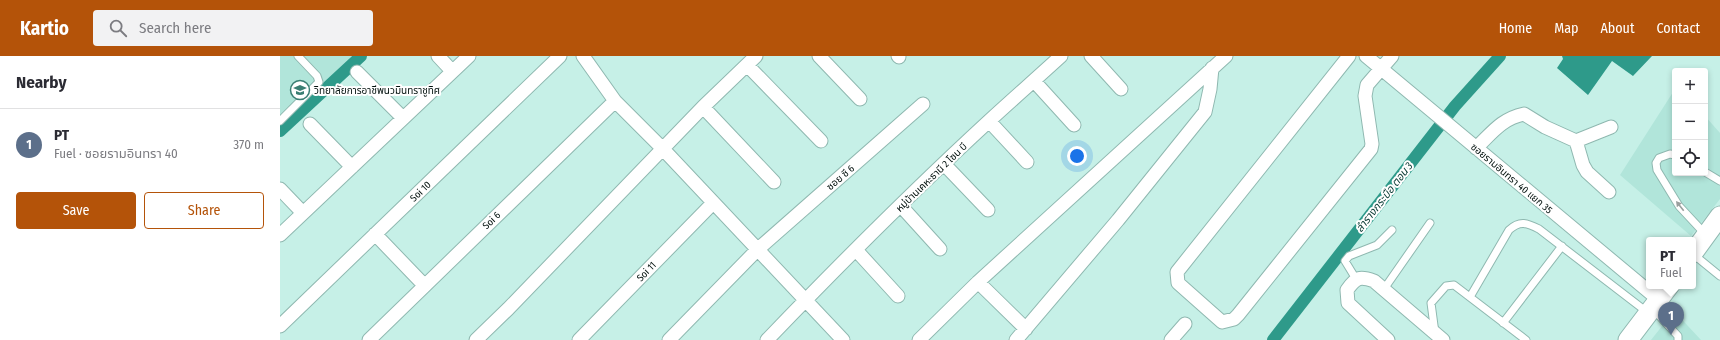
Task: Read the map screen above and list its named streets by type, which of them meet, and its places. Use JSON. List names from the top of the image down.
{
  "streets": {
    "street": [
      "ซอย ซี 6",
      "หมู่บ้านเคหะธานี 2 โซน บี",
      "ซอยรามอินทรา 40 แยก 35",
      "Soi 10",
      "Soi 6",
      "Soi 11"
    ]
  },
  "water": ["ลำรางกระบือ ตอน 3"],
  "places": {
    "school or university": ["วิทยาลัยการอาชีพนวมินทราชูทิศ"]
  },
  "page": {
    "header": "Kartio",
    "search": "Search here",
    "nav": [
      "Home",
      "Map",
      "About",
      "Contact"
    ],
    "heading": "Nearby",
    "map_buttons": ["+", "−"],
    "list": [
      {
        "mark": "1",
        "name": "PT",
        "note": "Fuel · ซอยรามอินทรา 40",
        "value": "370 m"
      }
    ],
    "buttons": ["Save", "Share"],
    "popup": ["PT", "Fuel"],
    "pins": "1"
  }
}
